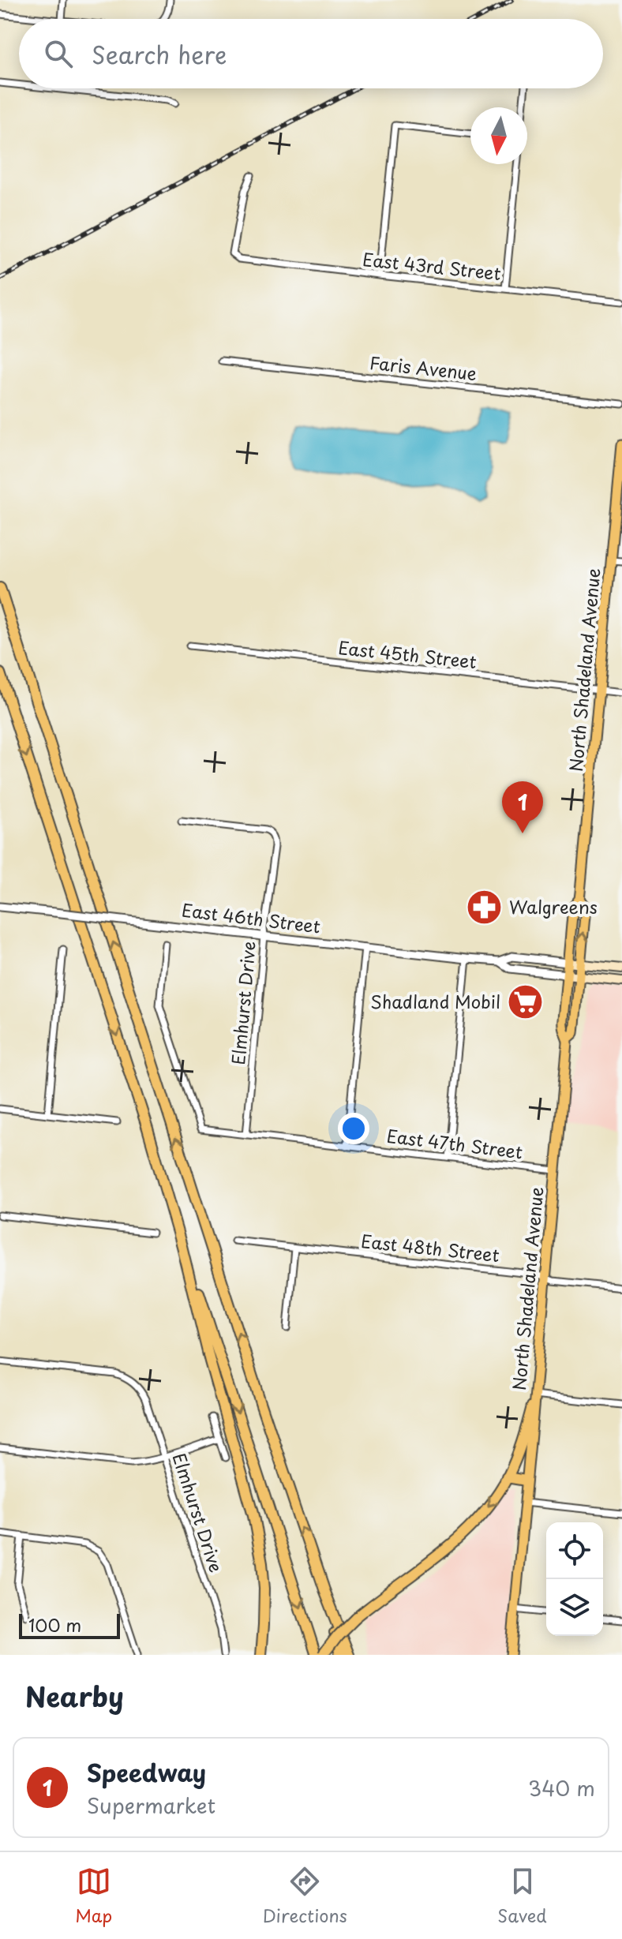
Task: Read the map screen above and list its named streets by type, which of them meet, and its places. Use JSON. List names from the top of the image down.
{
  "streets": {
    "main road": ["North Shadeland Avenue", "East 46th Street"],
    "street": [
      "East 43rd Street",
      "Faris Avenue",
      "East 45th Street",
      "Elmhurst Drive",
      "East 47th Street",
      "East 48th Street"
    ]
  },
  "crossings": [
    ["East 45th Street", "North Shadeland Avenue"],
    ["North Shadeland Avenue", "East 46th Street"],
    ["North Shadeland Avenue", "East 47th Street"],
    ["North Shadeland Avenue", "East 48th Street"],
    ["East 46th Street", "Elmhurst Drive"],
    ["Elmhurst Drive", "East 47th Street"]
  ],
  "places": {
    "pharmacy": ["Walgreens"],
    "supermarket": ["Shadland Mobil"]
  },
  "scale_bar": "100 m",
  "north": "bottom",
  "page": {
    "search": "Search here",
    "pins": "1",
    "scale": "100 m",
    "heading": "Nearby",
    "list": [
      {
        "mark": "1",
        "name": "Speedway",
        "note": "Supermarket",
        "value": "340 m"
      }
    ],
    "nav": ["Map", "Directions", "Saved"]
  }
}
